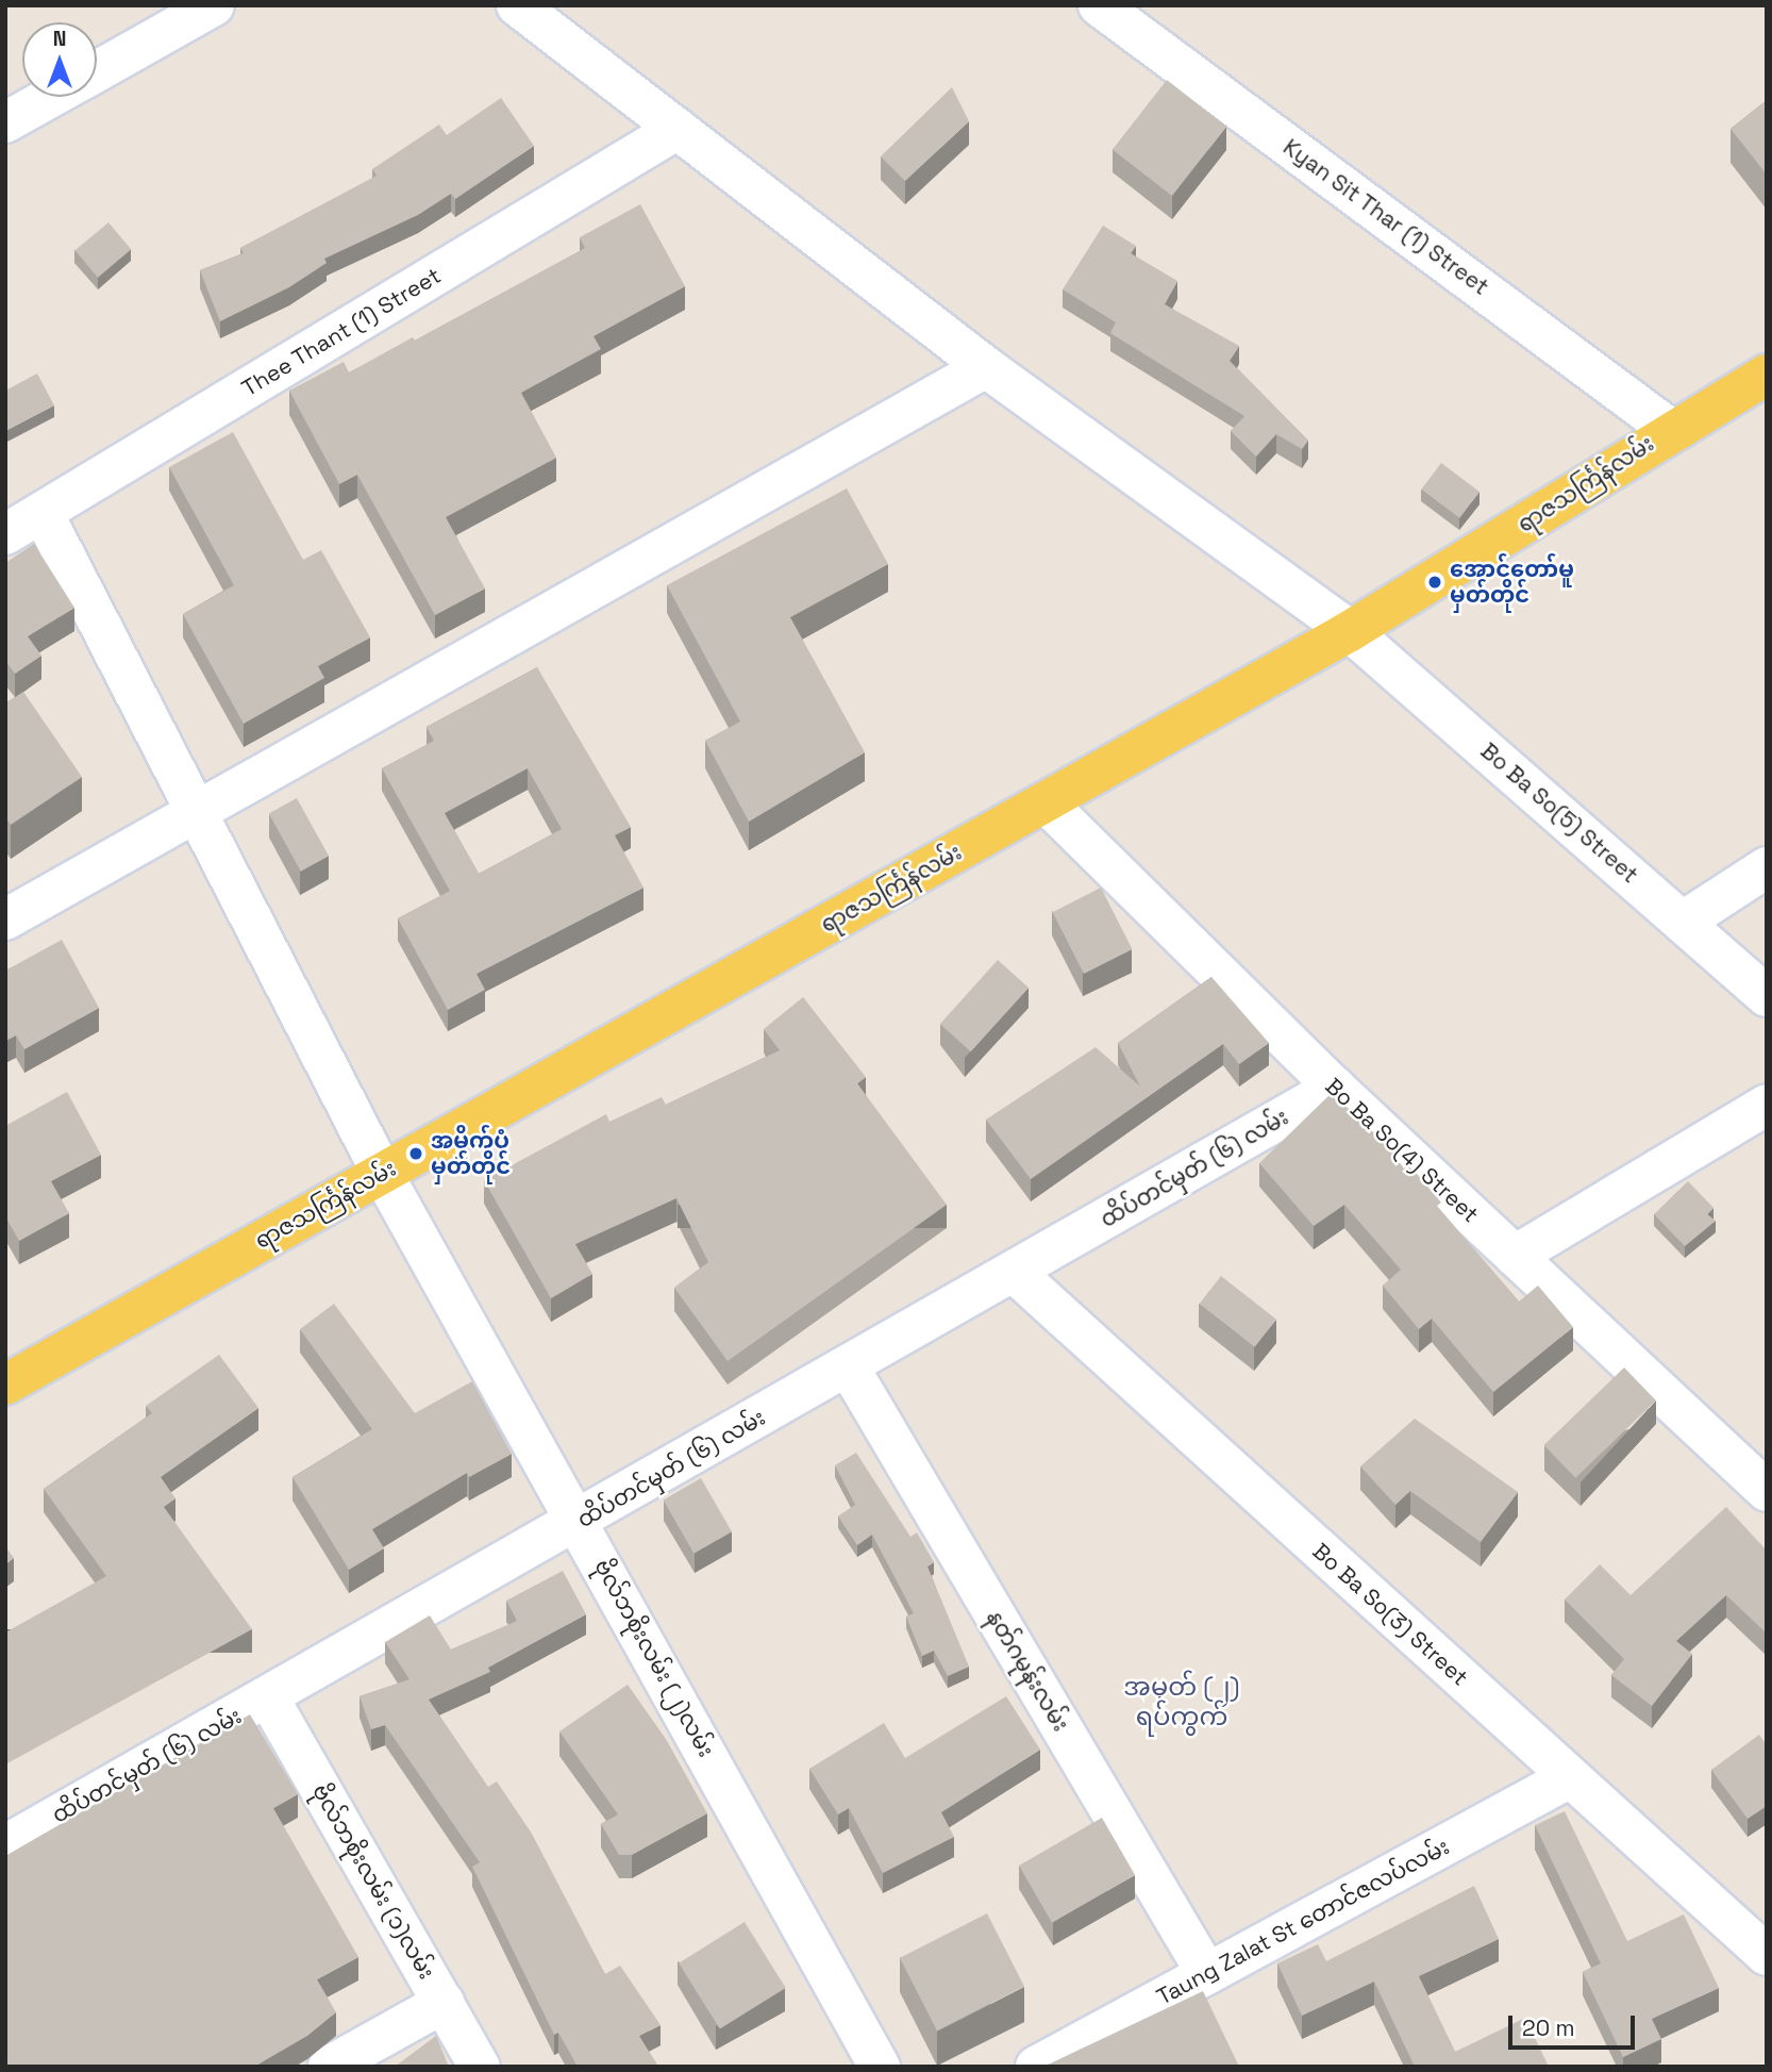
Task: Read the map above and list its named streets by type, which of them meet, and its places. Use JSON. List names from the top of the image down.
{
  "streets": {
    "main road": ["ရာဇသင်္ကြန်လမ်း"],
    "street": [
      "Kyan Sit Thar (1) Street",
      "Thee Thant (1) Street",
      "Bo Ba So(5) Street",
      "Bo Ba So(4) Street",
      "ထိပ်တင်မှတ် (၆) လမ်း",
      "Bo Ba So(3) Street",
      "ဗိုလ်ဘစိုးလမ်း (၂)လမ်း",
      "နတ်ဂမုန်းလမ်း",
      "ဗိုလ်ဘစိုးလမ်း (၁)လမ်း",
      "Taung Zalat St တောင်ဇလပ်လမ်း"
    ]
  },
  "crossings": [
    ["Kyan Sit Thar (1) Street", "ရာဇသင်္ကြန်လမ်း"],
    ["Thee Thant (1) Street", "Bo Ba So(5) Street"],
    ["Thee Thant (1) Street", "ဗိုလ်ဘစိုးလမ်း (၂)လမ်း"],
    ["ရာဇသင်္ကြန်လမ်း", "Bo Ba So(5) Street"],
    ["ရာဇသင်္ကြန်လမ်း", "Bo Ba So(4) Street"],
    ["ရာဇသင်္ကြန်လမ်း", "ဗိုလ်ဘစိုးလမ်း (၂)လမ်း"],
    ["Bo Ba So(4) Street", "ထိပ်တင်မှတ် (၆) လမ်း"],
    ["ထိပ်တင်မှတ် (၆) လမ်း", "Bo Ba So(3) Street"],
    ["ထိပ်တင်မှတ် (၆) လမ်း", "ဗိုလ်ဘစိုးလမ်း (၂)လမ်း"],
    ["ထိပ်တင်မှတ် (၆) လမ်း", "နတ်ဂမုန်းလမ်း"],
    ["ထိပ်တင်မှတ် (၆) လမ်း", "ဗိုလ်ဘစိုးလမ်း (၁)လမ်း"],
    ["Bo Ba So(3) Street", "Taung Zalat St တောင်ဇလပ်လမ်း"],
    ["နတ်ဂမုန်းလမ်း", "Taung Zalat St တောင်ဇလပ်လမ်း"]
  ],
  "districts": ["အမှတ် (၂) ရပ်ကွက်"],
  "places": ["အောင်တော်မူ မှတ်တိုင်", "အမှိုက်ပုံ မှတ်တိုင်"],
  "scale_bar": "20 m",
  "north": "top"
}
